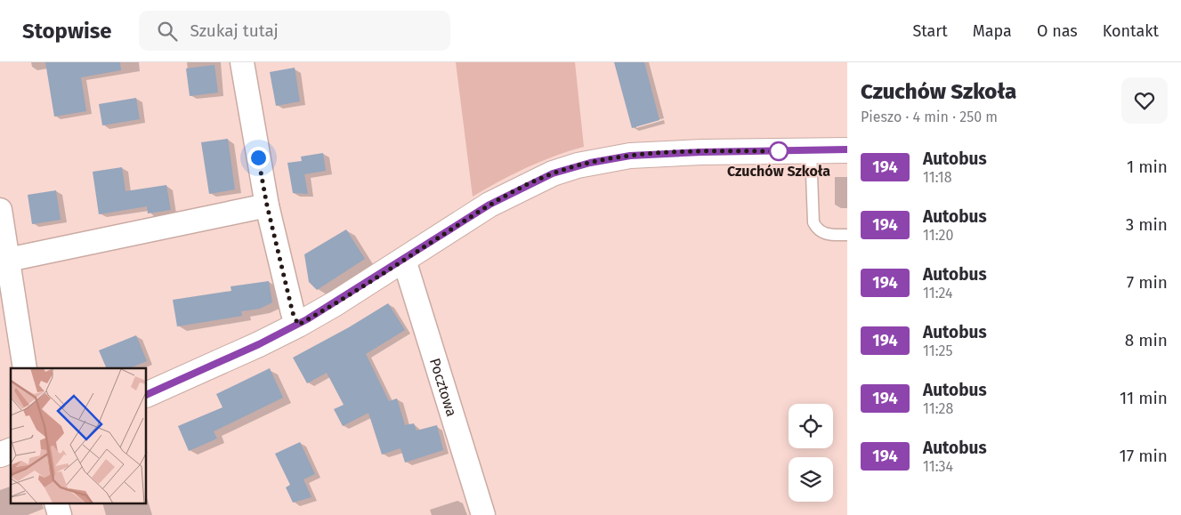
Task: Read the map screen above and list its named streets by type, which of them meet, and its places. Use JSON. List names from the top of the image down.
{
  "streets": {
    "street": ["Pocztowa"]
  },
  "places": ["Czuchów Szkoła"],
  "lines": ["bus line 194"],
  "page": {
    "header": "Stopwise",
    "search": "Szukaj tutaj",
    "nav": [
      "Start",
      "Mapa",
      "O nas",
      "Kontakt"
    ],
    "heading": ["Czuchów Szkoła", "Pieszo · 4 min · 250 m"],
    "list": [
      {
        "mark": "194",
        "name": "Autobus",
        "note": "11:18",
        "value": "1 min"
      },
      {
        "mark": "194",
        "name": "Autobus",
        "note": "11:20",
        "value": "3 min"
      },
      {
        "mark": "194",
        "name": "Autobus",
        "note": "11:24",
        "value": "7 min"
      },
      {
        "mark": "194",
        "name": "Autobus",
        "note": "11:25",
        "value": "8 min"
      },
      {
        "mark": "194",
        "name": "Autobus",
        "note": "11:28",
        "value": "11 min"
      },
      {
        "mark": "194",
        "name": "Autobus",
        "note": "11:34",
        "value": "17 min"
      }
    ]
  }
}
